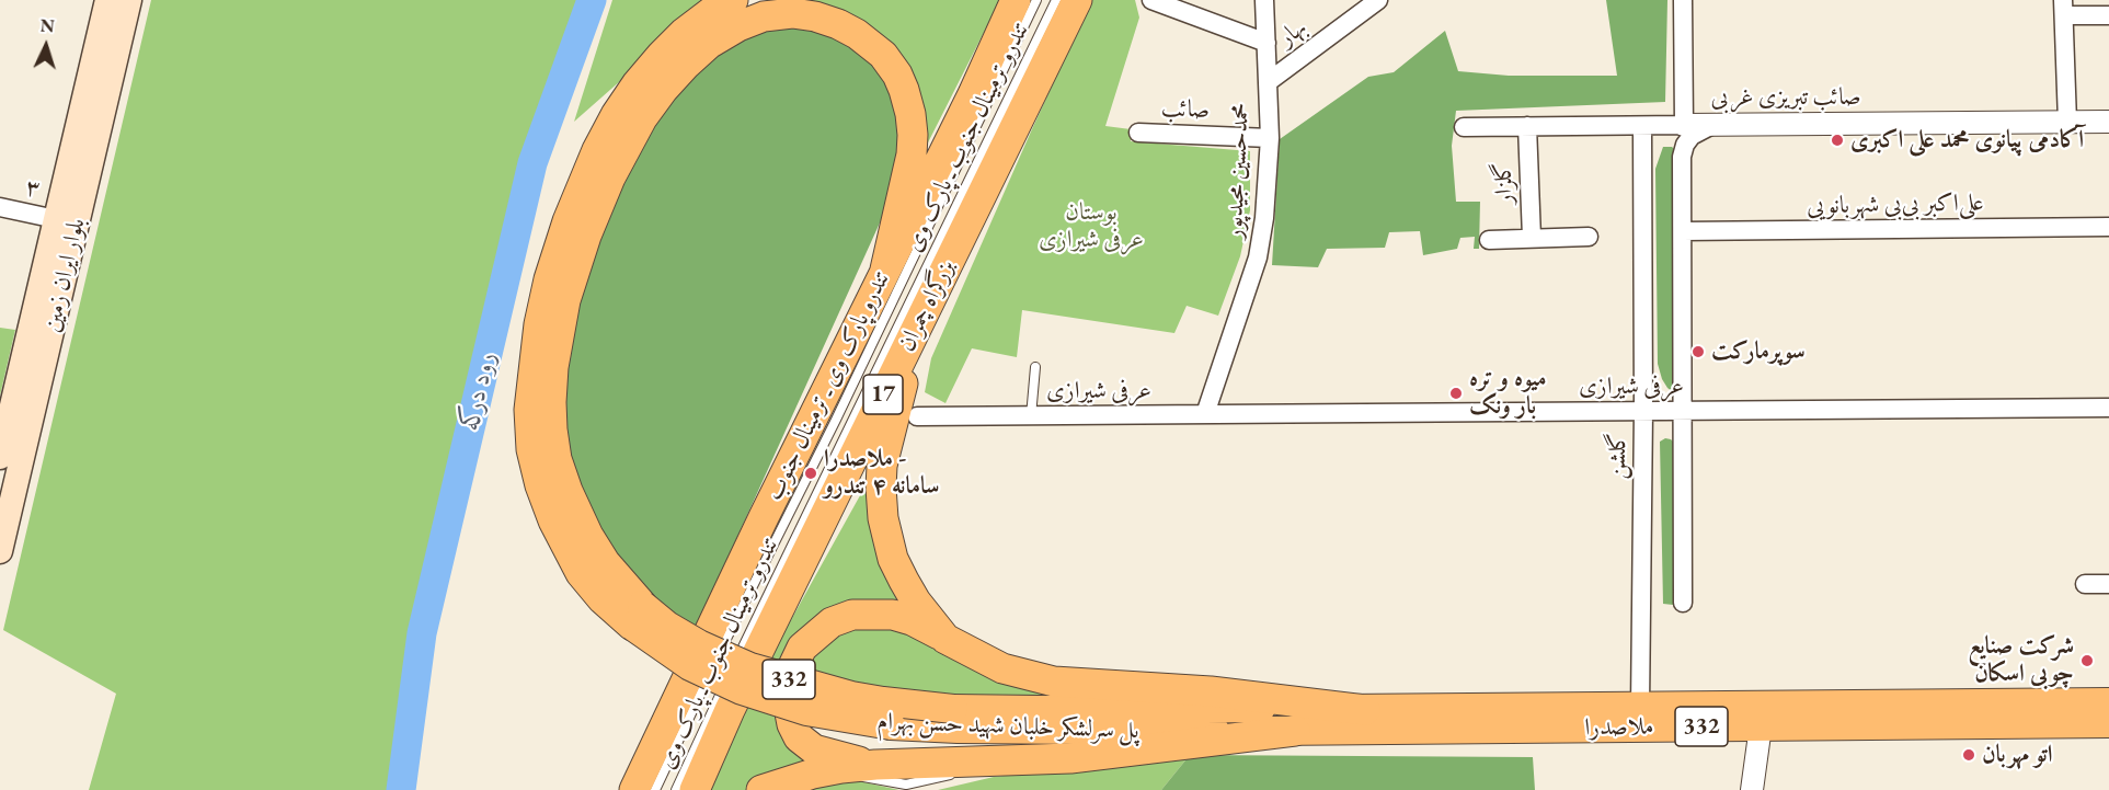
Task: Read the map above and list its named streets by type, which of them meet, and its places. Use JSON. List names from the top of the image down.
{
  "streets": {
    "highway": ["بزرگراه چمران", "17"],
    "main road": [
      "بلوار ایران زمین",
      "332",
      "پل سرلشکر خلبان شهید حسن بهرام",
      "ملاصدرا"
    ],
    "street": [
      "بهار",
      "صائب تبریزی غربی",
      "صائب",
      "محمدحسین مجیدپور",
      "گلزار",
      "۳",
      "علی‌اکبر بی‌بی شهربانویی",
      "عرفی شیرازی",
      "گلشن"
    ],
    "lane": ["تندرو ترمینال جنوب ـ پارک وی", "تندرو پارک وی ـ ترمینال جنوب"]
  },
  "crossings": [
    ["بهار", "محمدحسین مجیدپور"],
    ["صائب تبریزی غربی", "گلزار"],
    ["صائب تبریزی غربی", "گلشن"],
    ["صائب", "محمدحسین مجیدپور"],
    ["محمدحسین مجیدپور", "عرفی شیرازی"],
    ["۳", "بلوار ایران زمین"],
    ["عرفی شیرازی", "گلشن"],
    ["گلشن", "ملاصدرا"],
    ["پل سرلشکر خلبان شهید حسن بهرام", "ملاصدرا"]
  ],
  "water": ["رود درکه"],
  "parks": ["بوستان عرفی شیرازی"],
  "places": [
    "آکادمی پیانوی محمد علی‌ اکبری",
    "سوپرمارکت",
    "میوه و تره بار ونک",
    "ملاصدرا - سامانه ۴ تندرو",
    "شرکت صنایع چوبی اسکان",
    "اتو مهربان"
  ],
  "north": "top"
}
